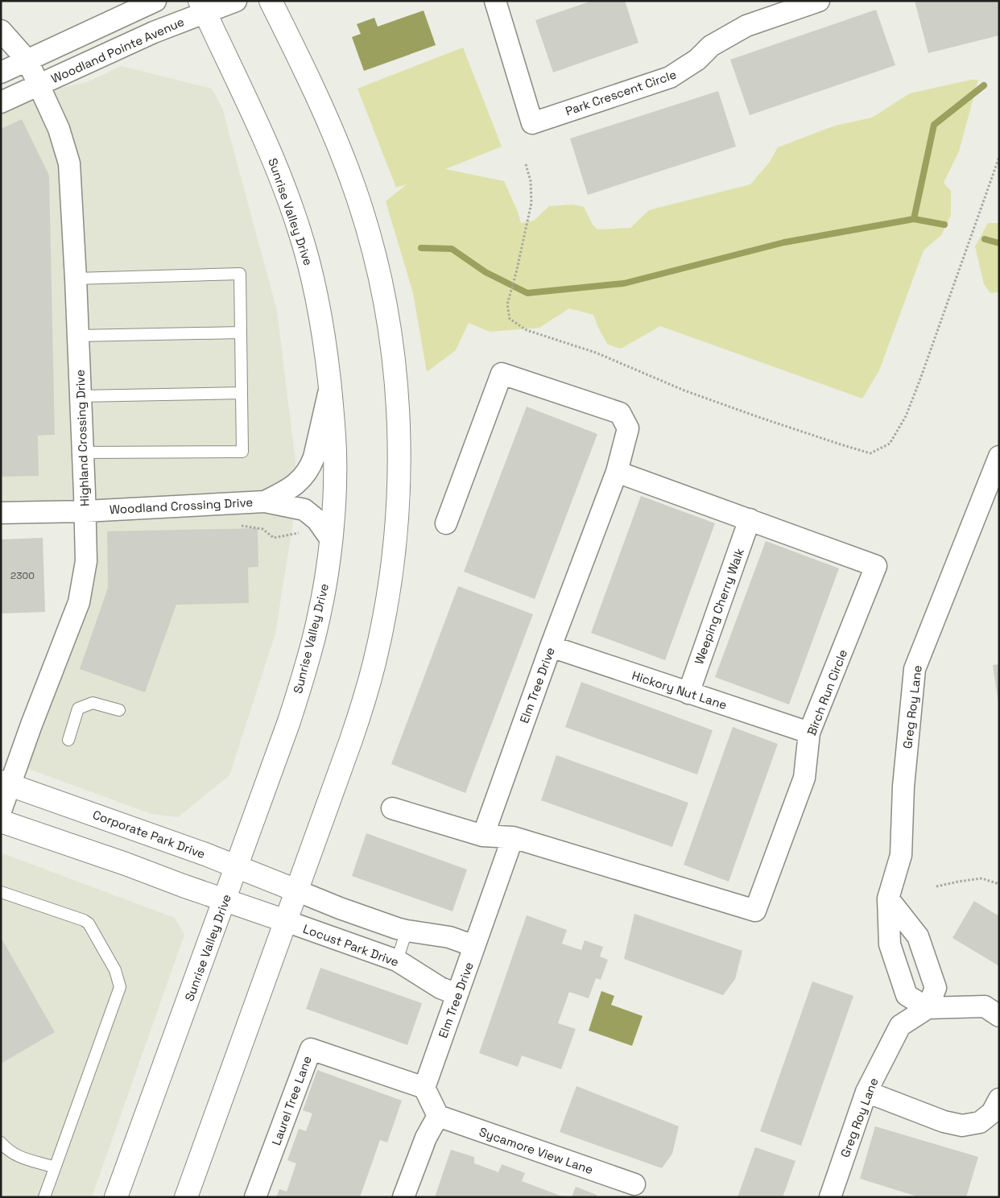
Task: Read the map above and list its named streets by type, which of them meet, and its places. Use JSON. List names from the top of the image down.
{
  "streets": {
    "main road": ["Sunrise Valley Drive", "Corporate Park Drive"],
    "street": [
      "Woodland Pointe Avenue",
      "Park Crescent Circle",
      "Highland Crossing Drive",
      "Woodland Crossing Drive",
      "Weeping Cherry Walk",
      "Elm Tree Drive",
      "Hickory Nut Lane",
      "Birch Run Circle",
      "Greg Roy Lane",
      "Locust Park Drive",
      "Laurel Tree Lane",
      "Sycamore View Lane"
    ]
  },
  "crossings": [
    ["Woodland Pointe Avenue", "Sunrise Valley Drive"],
    ["Woodland Pointe Avenue", "Highland Crossing Drive"],
    ["Sunrise Valley Drive", "Woodland Crossing Drive"],
    ["Sunrise Valley Drive", "Corporate Park Drive"],
    ["Highland Crossing Drive", "Woodland Crossing Drive"],
    ["Highland Crossing Drive", "Corporate Park Drive"],
    ["Weeping Cherry Walk", "Hickory Nut Lane"],
    ["Weeping Cherry Walk", "Birch Run Circle"],
    ["Elm Tree Drive", "Hickory Nut Lane"],
    ["Elm Tree Drive", "Birch Run Circle"],
    ["Elm Tree Drive", "Locust Park Drive"],
    ["Elm Tree Drive", "Laurel Tree Lane"],
    ["Hickory Nut Lane", "Birch Run Circle"]
  ],
  "house_numbers": ["2300"]
}
